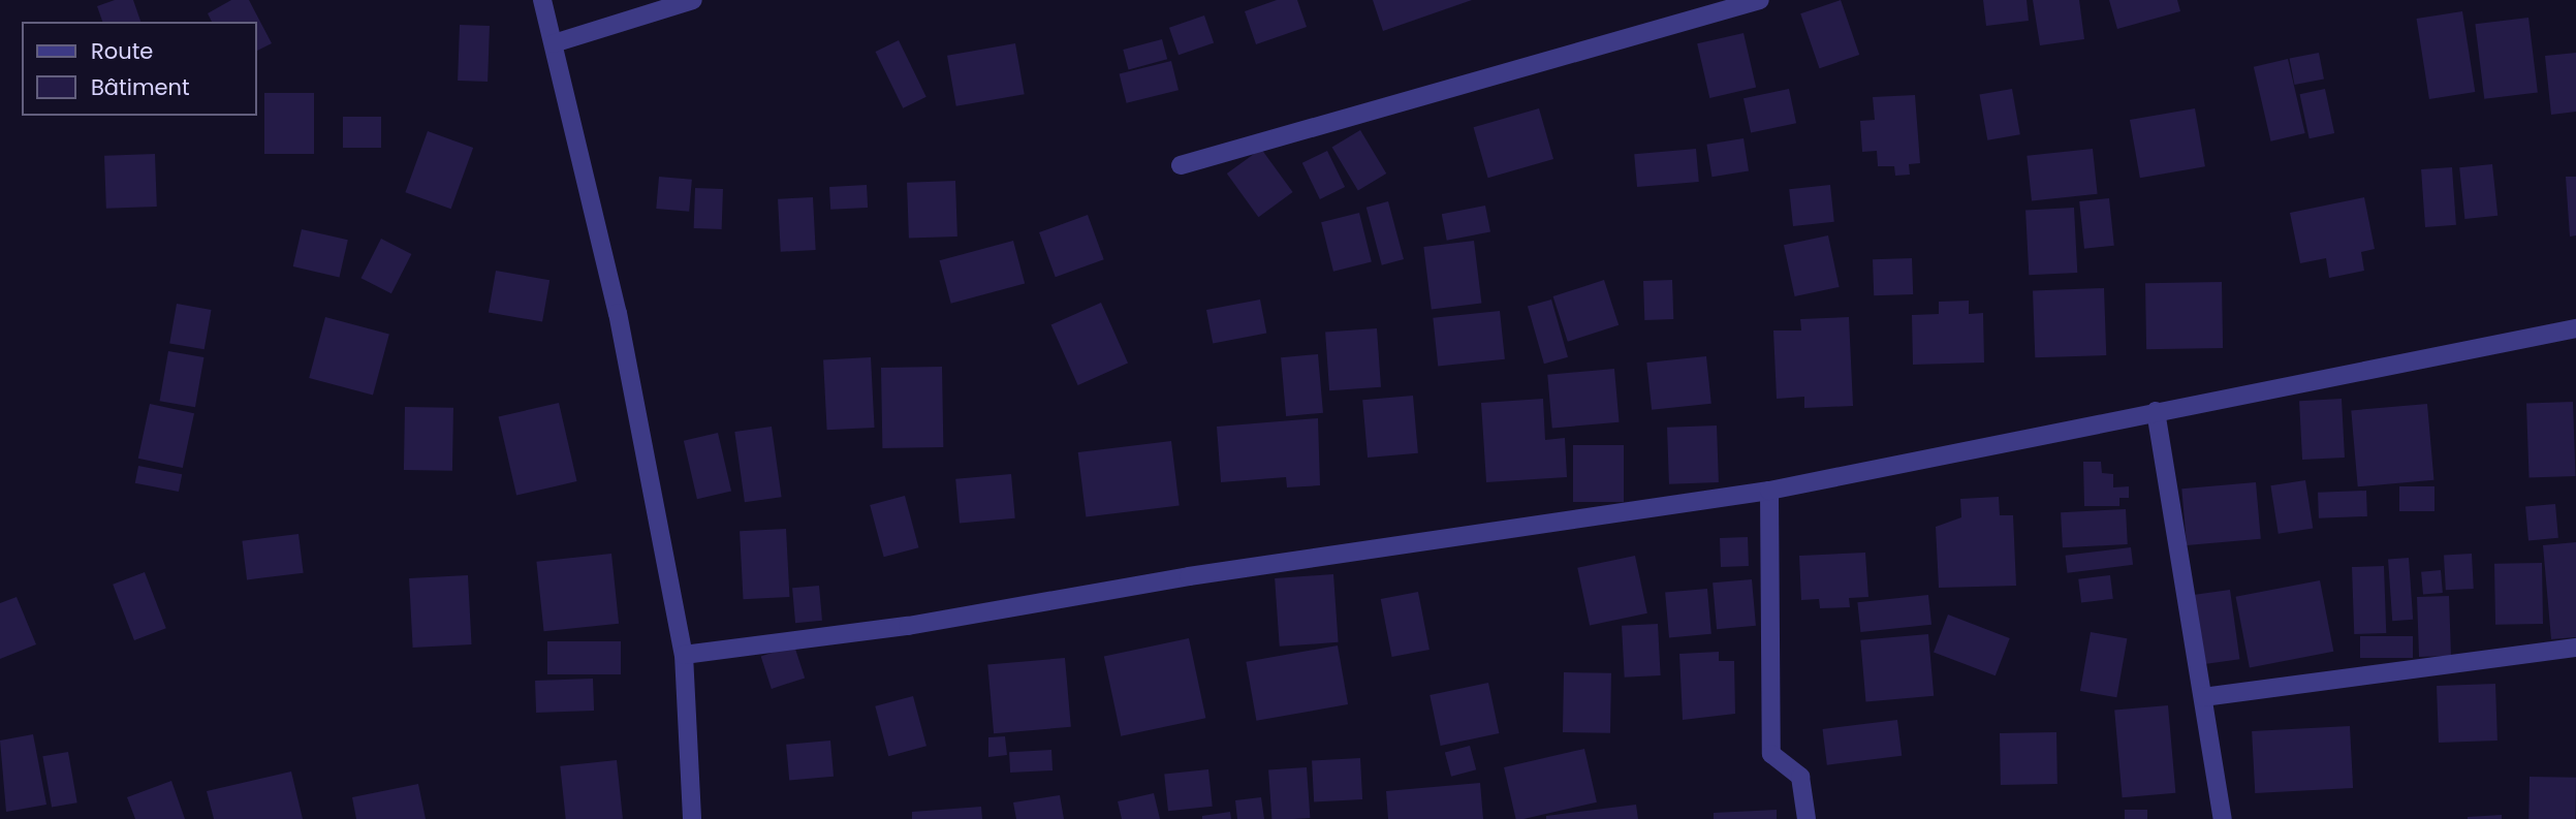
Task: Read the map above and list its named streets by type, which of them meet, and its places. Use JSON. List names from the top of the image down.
{
  "legend": ["Route", "Bâtiment"]
}
